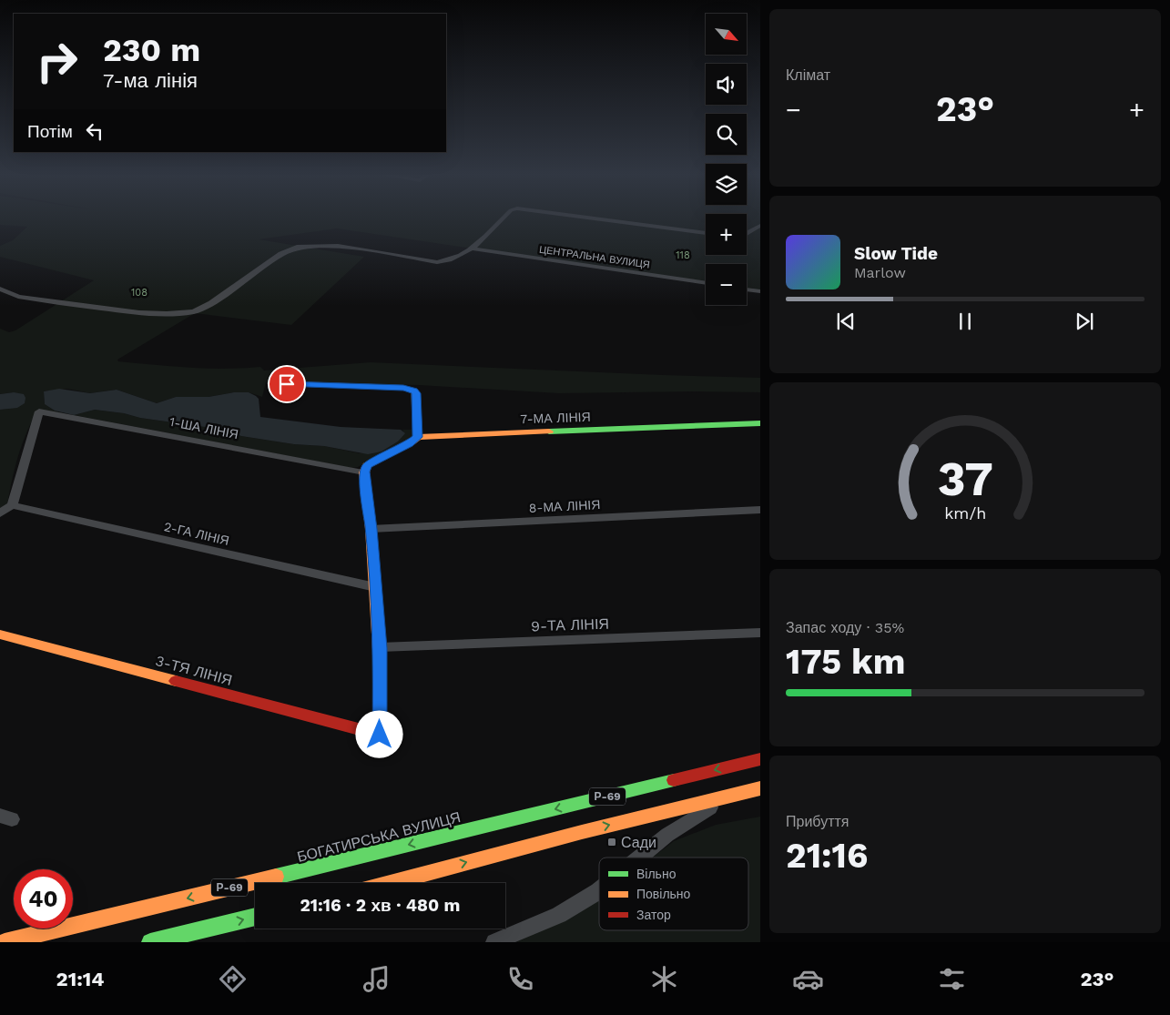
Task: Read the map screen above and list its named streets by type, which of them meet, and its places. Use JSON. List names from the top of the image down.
{
  "streets": {
    "street": [
      "ЦЕНТРАЛЬНА ВУЛИЦЯ",
      "7-МА ЛІНІЯ",
      "1-ША ЛІНІЯ",
      "8-МА ЛІНІЯ",
      "2-ГА ЛІНІЯ",
      "9-ТА ЛІНІЯ",
      "3-ТЯ ЛІНІЯ",
      "Р-69",
      "БОГАТИРСЬКА ВУЛИЦЯ"
    ]
  },
  "crossings": [
    ["7-МА ЛІНІЯ", "1-ША ЛІНІЯ"],
    ["1-ША ЛІНІЯ", "2-ГА ЛІНІЯ"],
    ["9-ТА ЛІНІЯ", "3-ТЯ ЛІНІЯ"]
  ],
  "parks": ["118", "108"],
  "places": {
    "transit": ["Сади"]
  },
  "legend": ["Вільно", "Повільно", "Затор"],
  "north": "bottom right",
  "page": {
    "tile": [
      "Клімат",
      ["Запас ходу · 35%", "175 km"],
      ["Прибуття", "21:16"]
    ],
    "map_buttons": ["+", "−"],
    "turn": ["230 m", "7-ма лінія"],
    "heat": ["−", "23°", "+"],
    "then": "Потім",
    "song": ["Slow Tide", "Marlow"],
    "limit": "40",
    "trip": "21:16 · 2 хв · 480 m",
    "tabs": ["21:14", "23°"],
    "gauge": ["37", "km/h"]
  }
}
